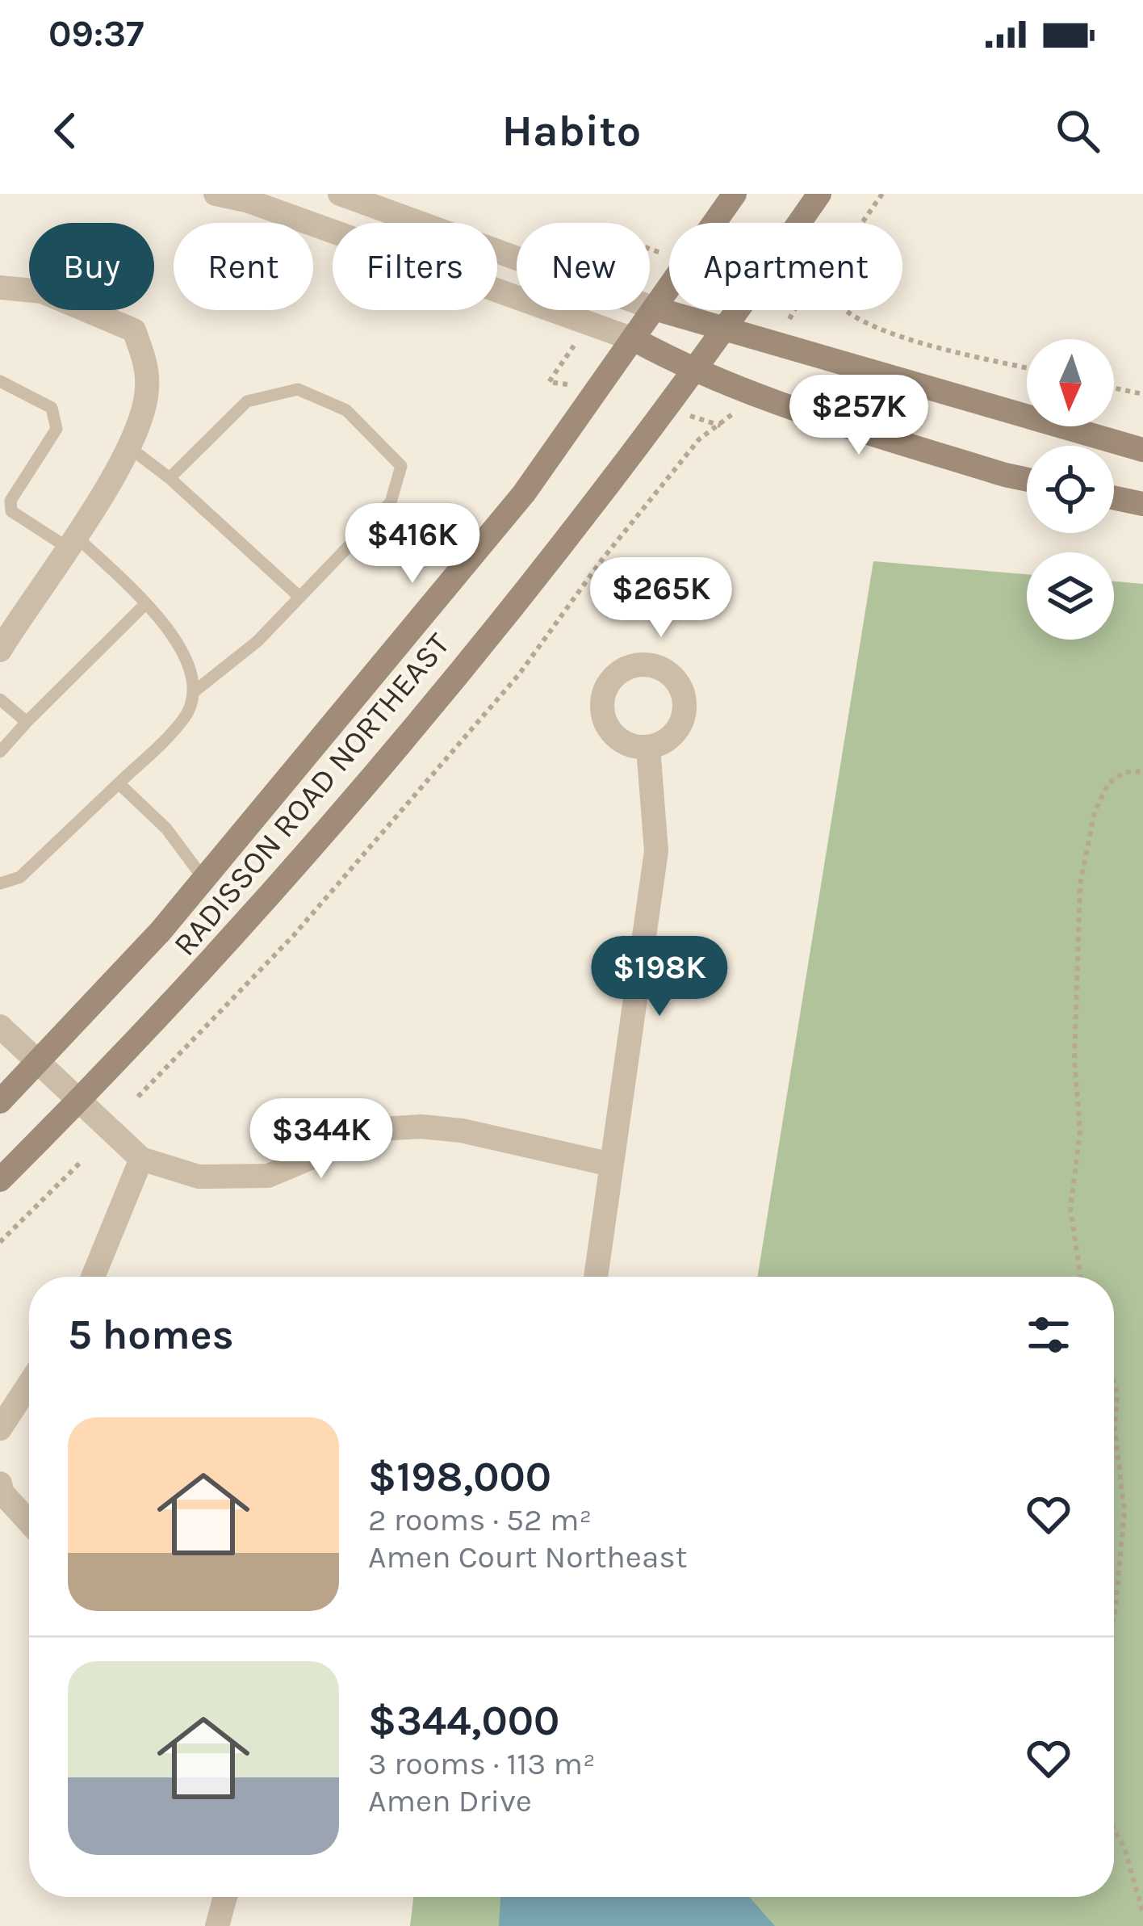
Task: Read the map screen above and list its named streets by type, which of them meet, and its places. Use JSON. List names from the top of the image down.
{
  "streets": {
    "main road": ["RADISSON ROAD NORTHEAST"]
  },
  "north": "bottom",
  "page": {
    "status": "09:37",
    "header": "Habito",
    "chip": [
      "Buy",
      "Rent",
      "Filters",
      "New",
      "Apartment"
    ],
    "price": [
      "$257K",
      "$416K",
      "$265K",
      "$198K",
      "$344K"
    ],
    "heading": "5 homes",
    "list": [
      {
        "name": "$198,000",
        "note": "2 rooms · 52 m² · Amen Court Northeast"
      },
      {
        "name": "$344,000",
        "note": "3 rooms · 113 m² · Amen Drive"
      }
    ]
  }
}
